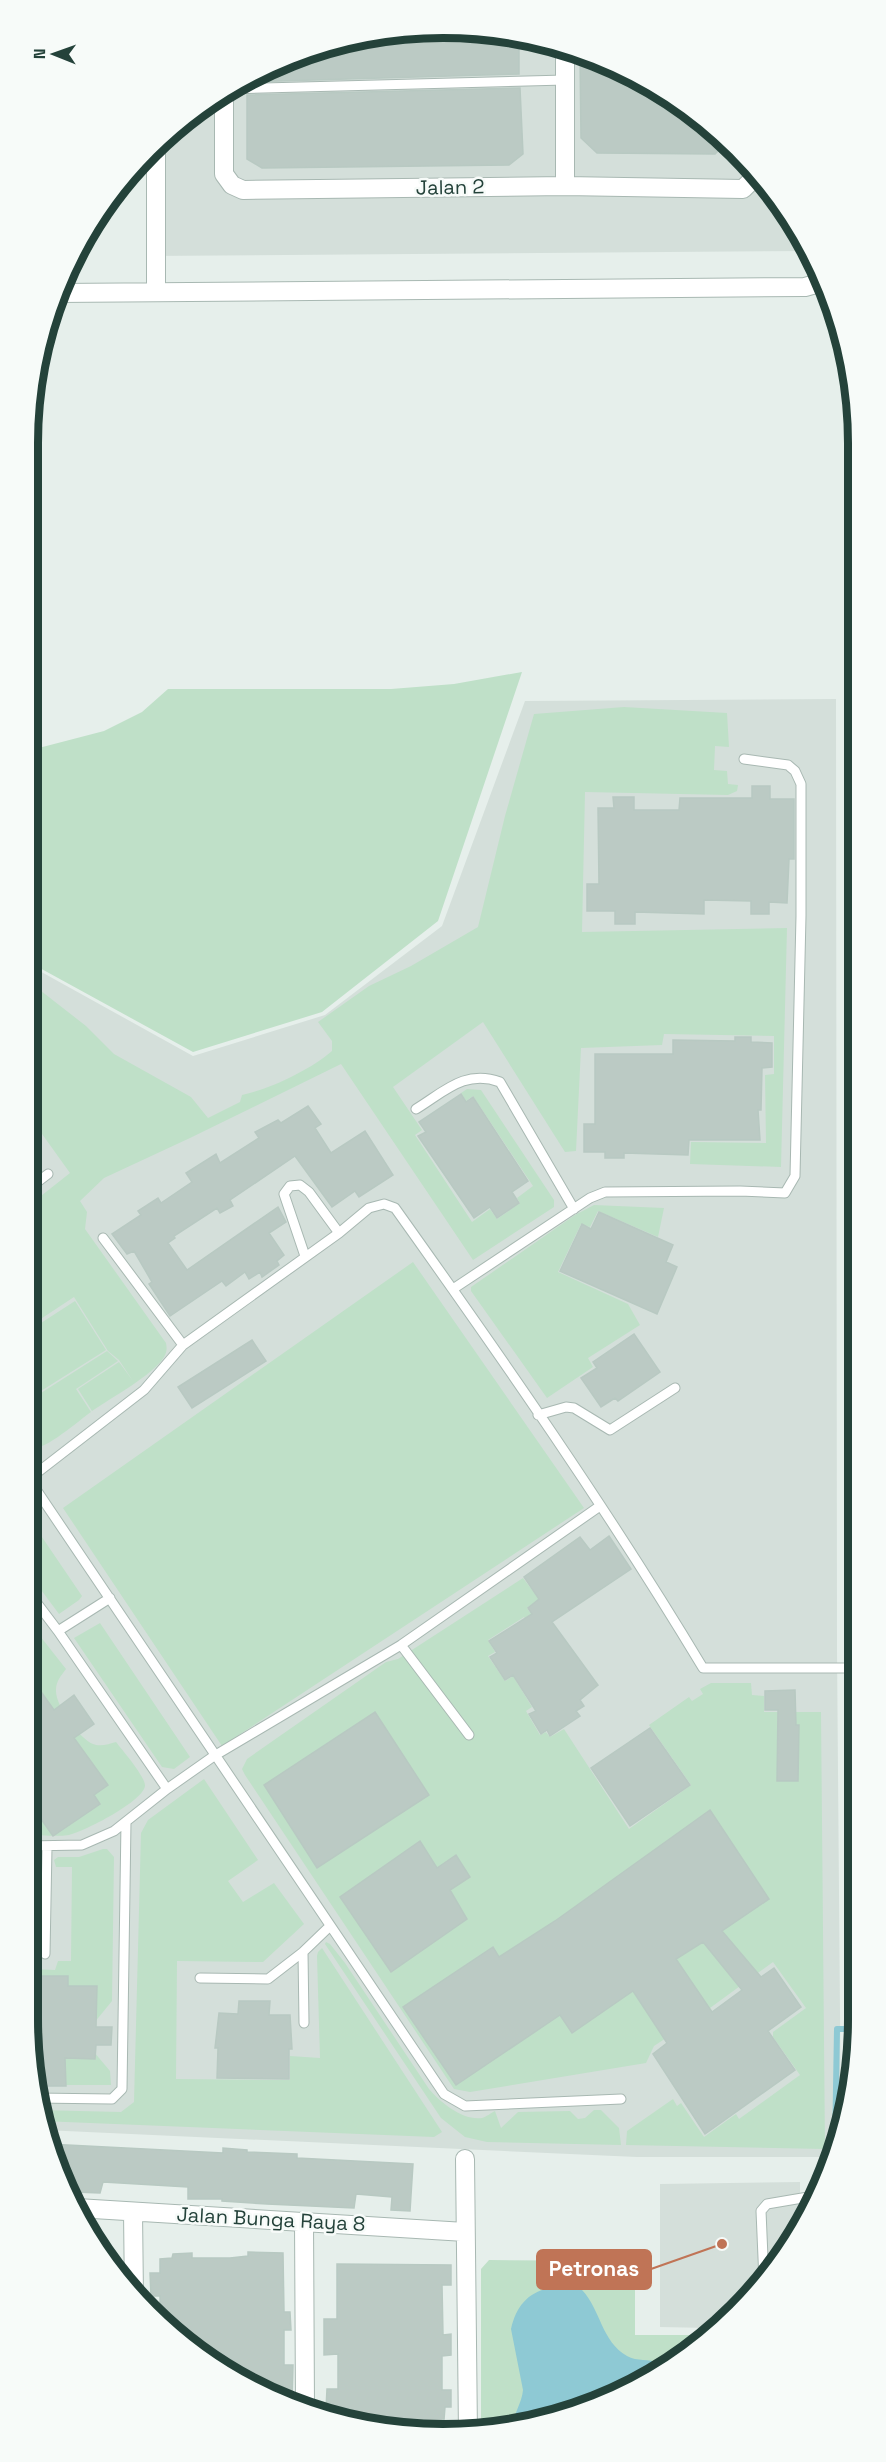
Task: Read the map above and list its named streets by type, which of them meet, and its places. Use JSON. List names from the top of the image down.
{
  "streets": {
    "street": ["Jalan 2", "Jalan Bunga Raya 8"]
  },
  "places": ["Petronas"],
  "north": "left"
}
